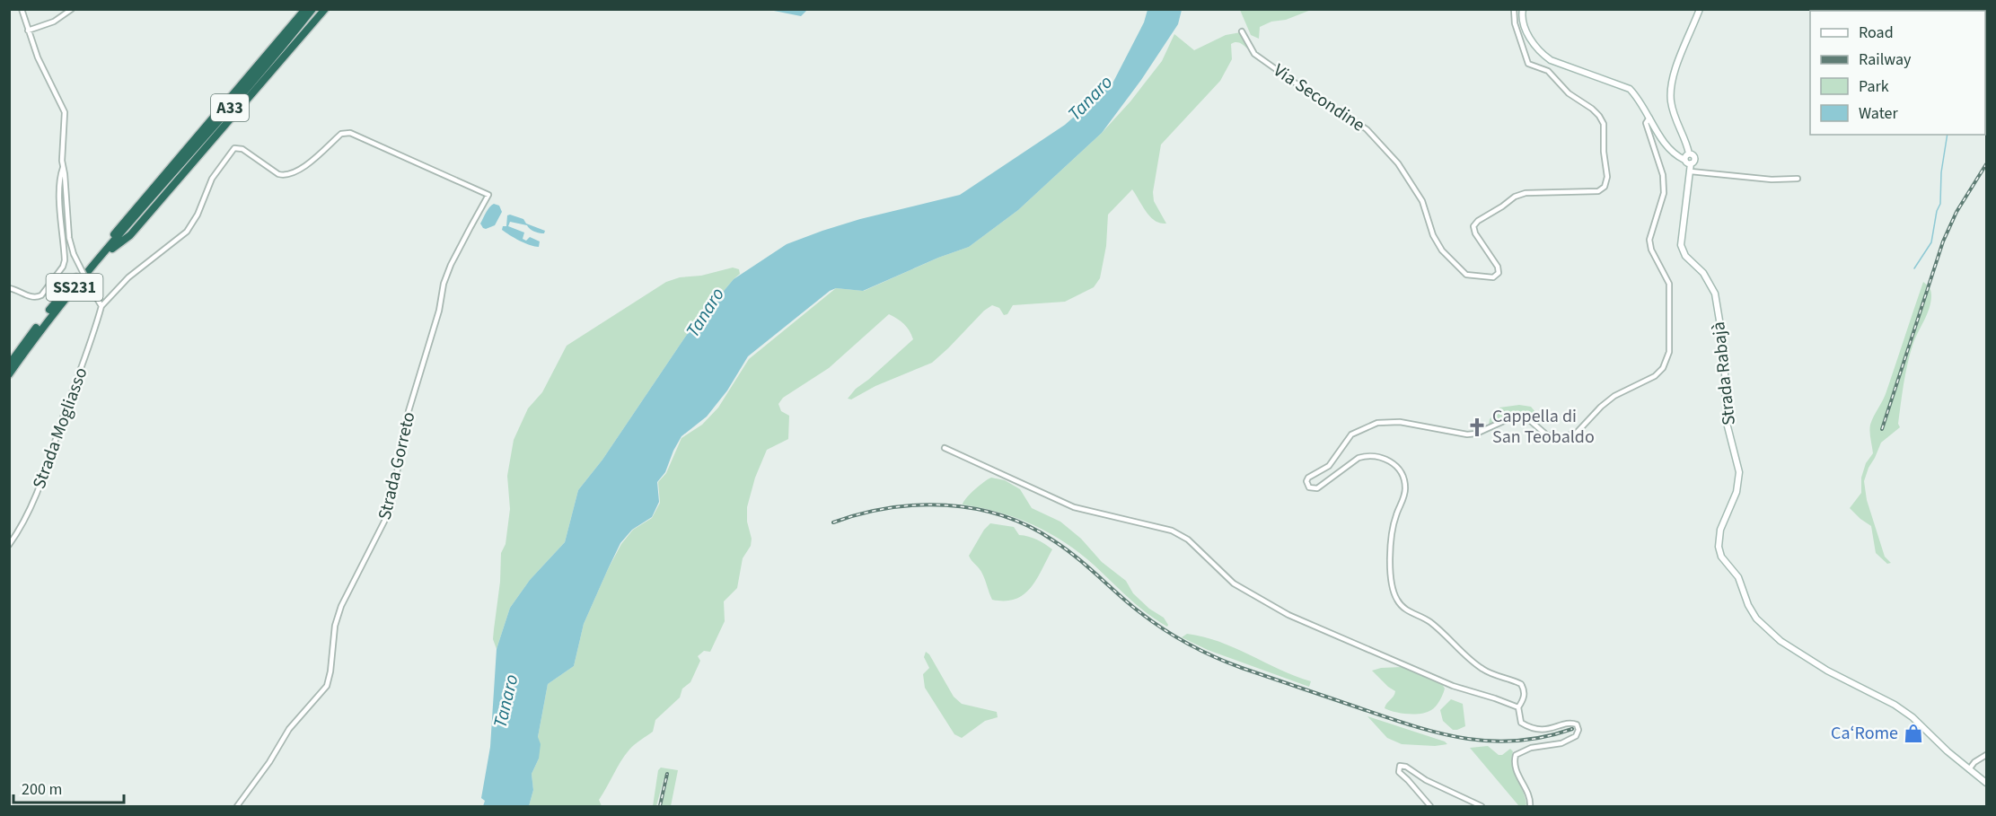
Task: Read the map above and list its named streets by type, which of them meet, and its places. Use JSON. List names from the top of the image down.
{
  "streets": {
    "highway": ["A33", "SS231"],
    "street": [
      "Via Secondine",
      "Strada Rabajà",
      "Strada Mogliasso",
      "Strada Gorreto"
    ]
  },
  "crossings": [
    ["A33", "SS231"],
    ["Strada Mogliasso", "Strada Gorreto"]
  ],
  "water": ["Tanaro"],
  "places": {
    "church": ["Cappella di San Teobaldo"],
    "shop": ["Ca‘Rome"]
  },
  "legend": [
    "Road",
    "Railway",
    "Park",
    "Water"
  ],
  "scale_bar": "200 m"
}
